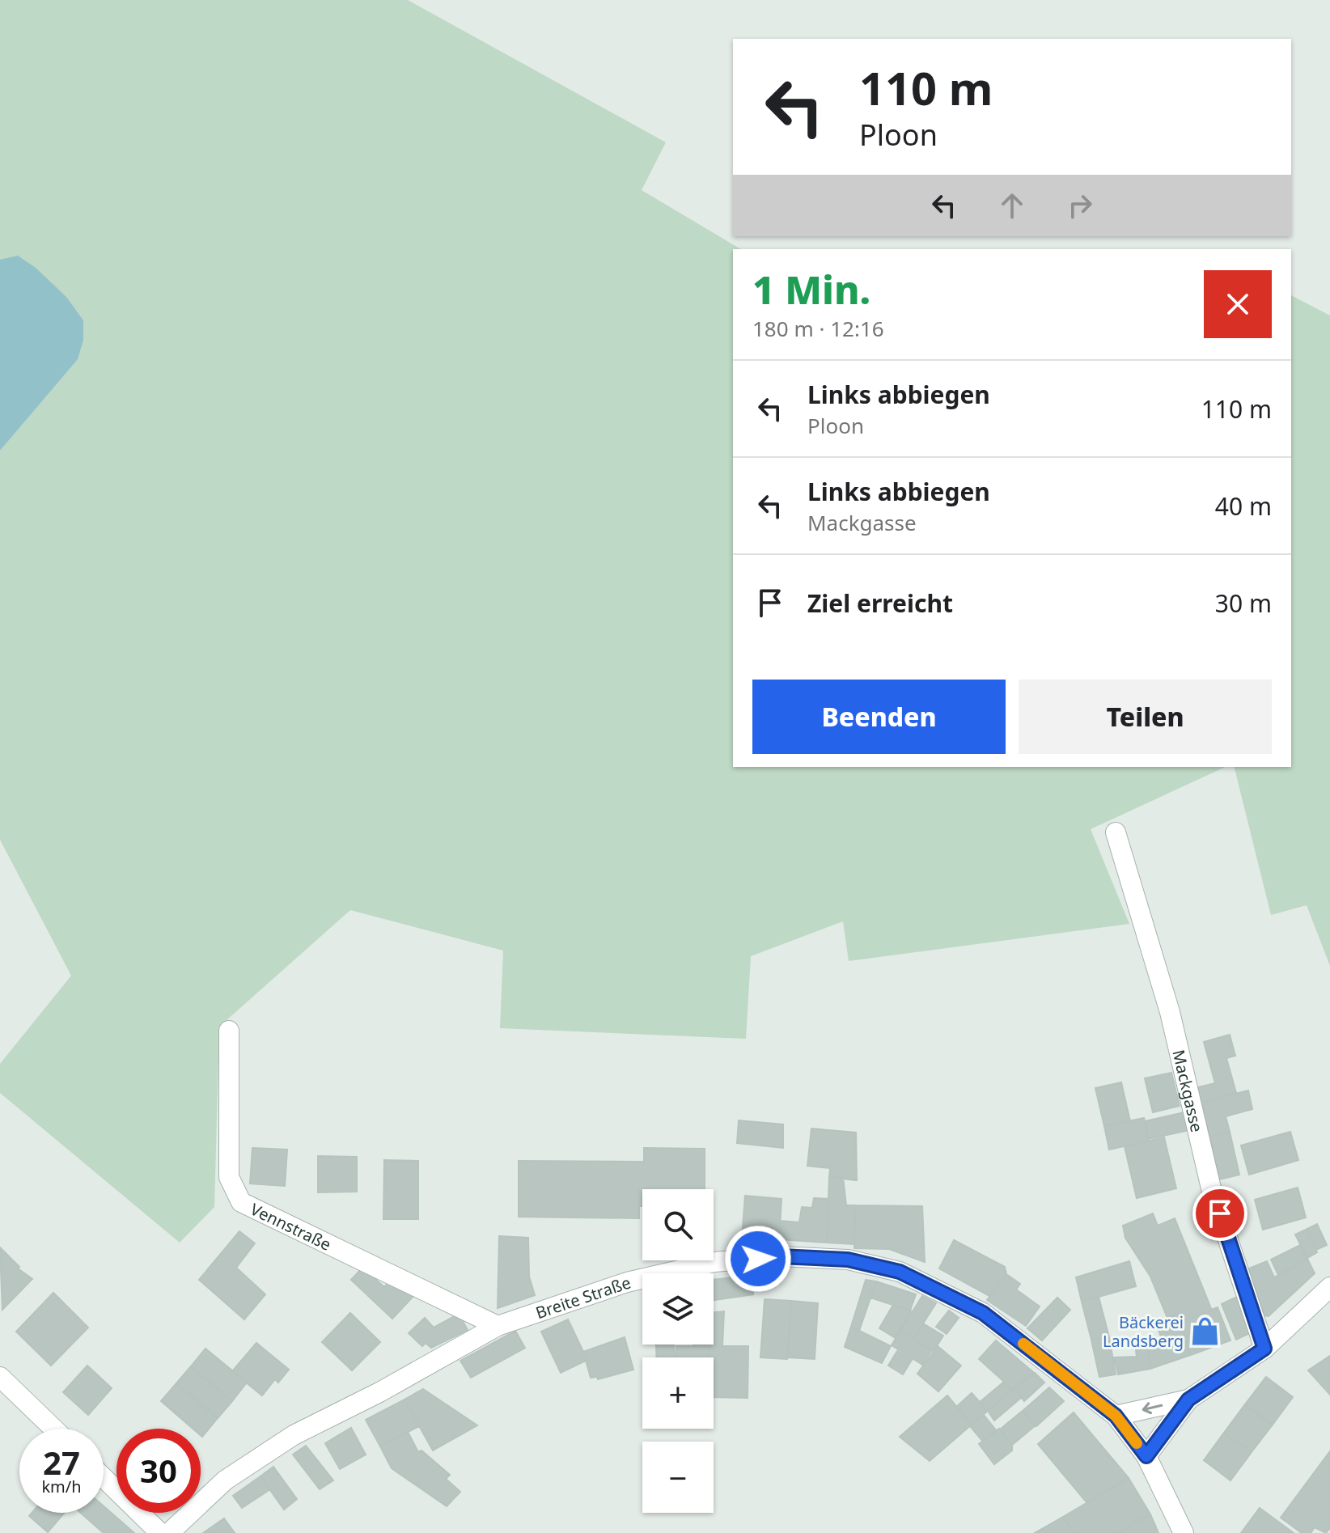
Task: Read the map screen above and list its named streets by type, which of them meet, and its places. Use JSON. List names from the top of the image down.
{
  "streets": {
    "street": ["Mackgasse", "Vennstraße", "Breite Straße"]
  },
  "crossings": [
    ["Vennstraße", "Breite Straße"]
  ],
  "places": {
    "shop": ["Bäckerei Landsberg"]
  },
  "page": {
    "turn": ["110 m", "Ploon"],
    "heading": ["1 Min.", "180 m · 12:16"],
    "list": [
      {
        "name": "Links abbiegen",
        "note": "Ploon",
        "value": "110 m"
      },
      {
        "name": "Links abbiegen",
        "note": "Mackgasse",
        "value": "40 m"
      },
      {
        "name": "Ziel erreicht",
        "value": "30 m"
      }
    ],
    "buttons": ["Beenden", "Teilen"],
    "map_buttons": ["+", "−"],
    "speed": "27 km/h",
    "limit": "30"
  }
}
